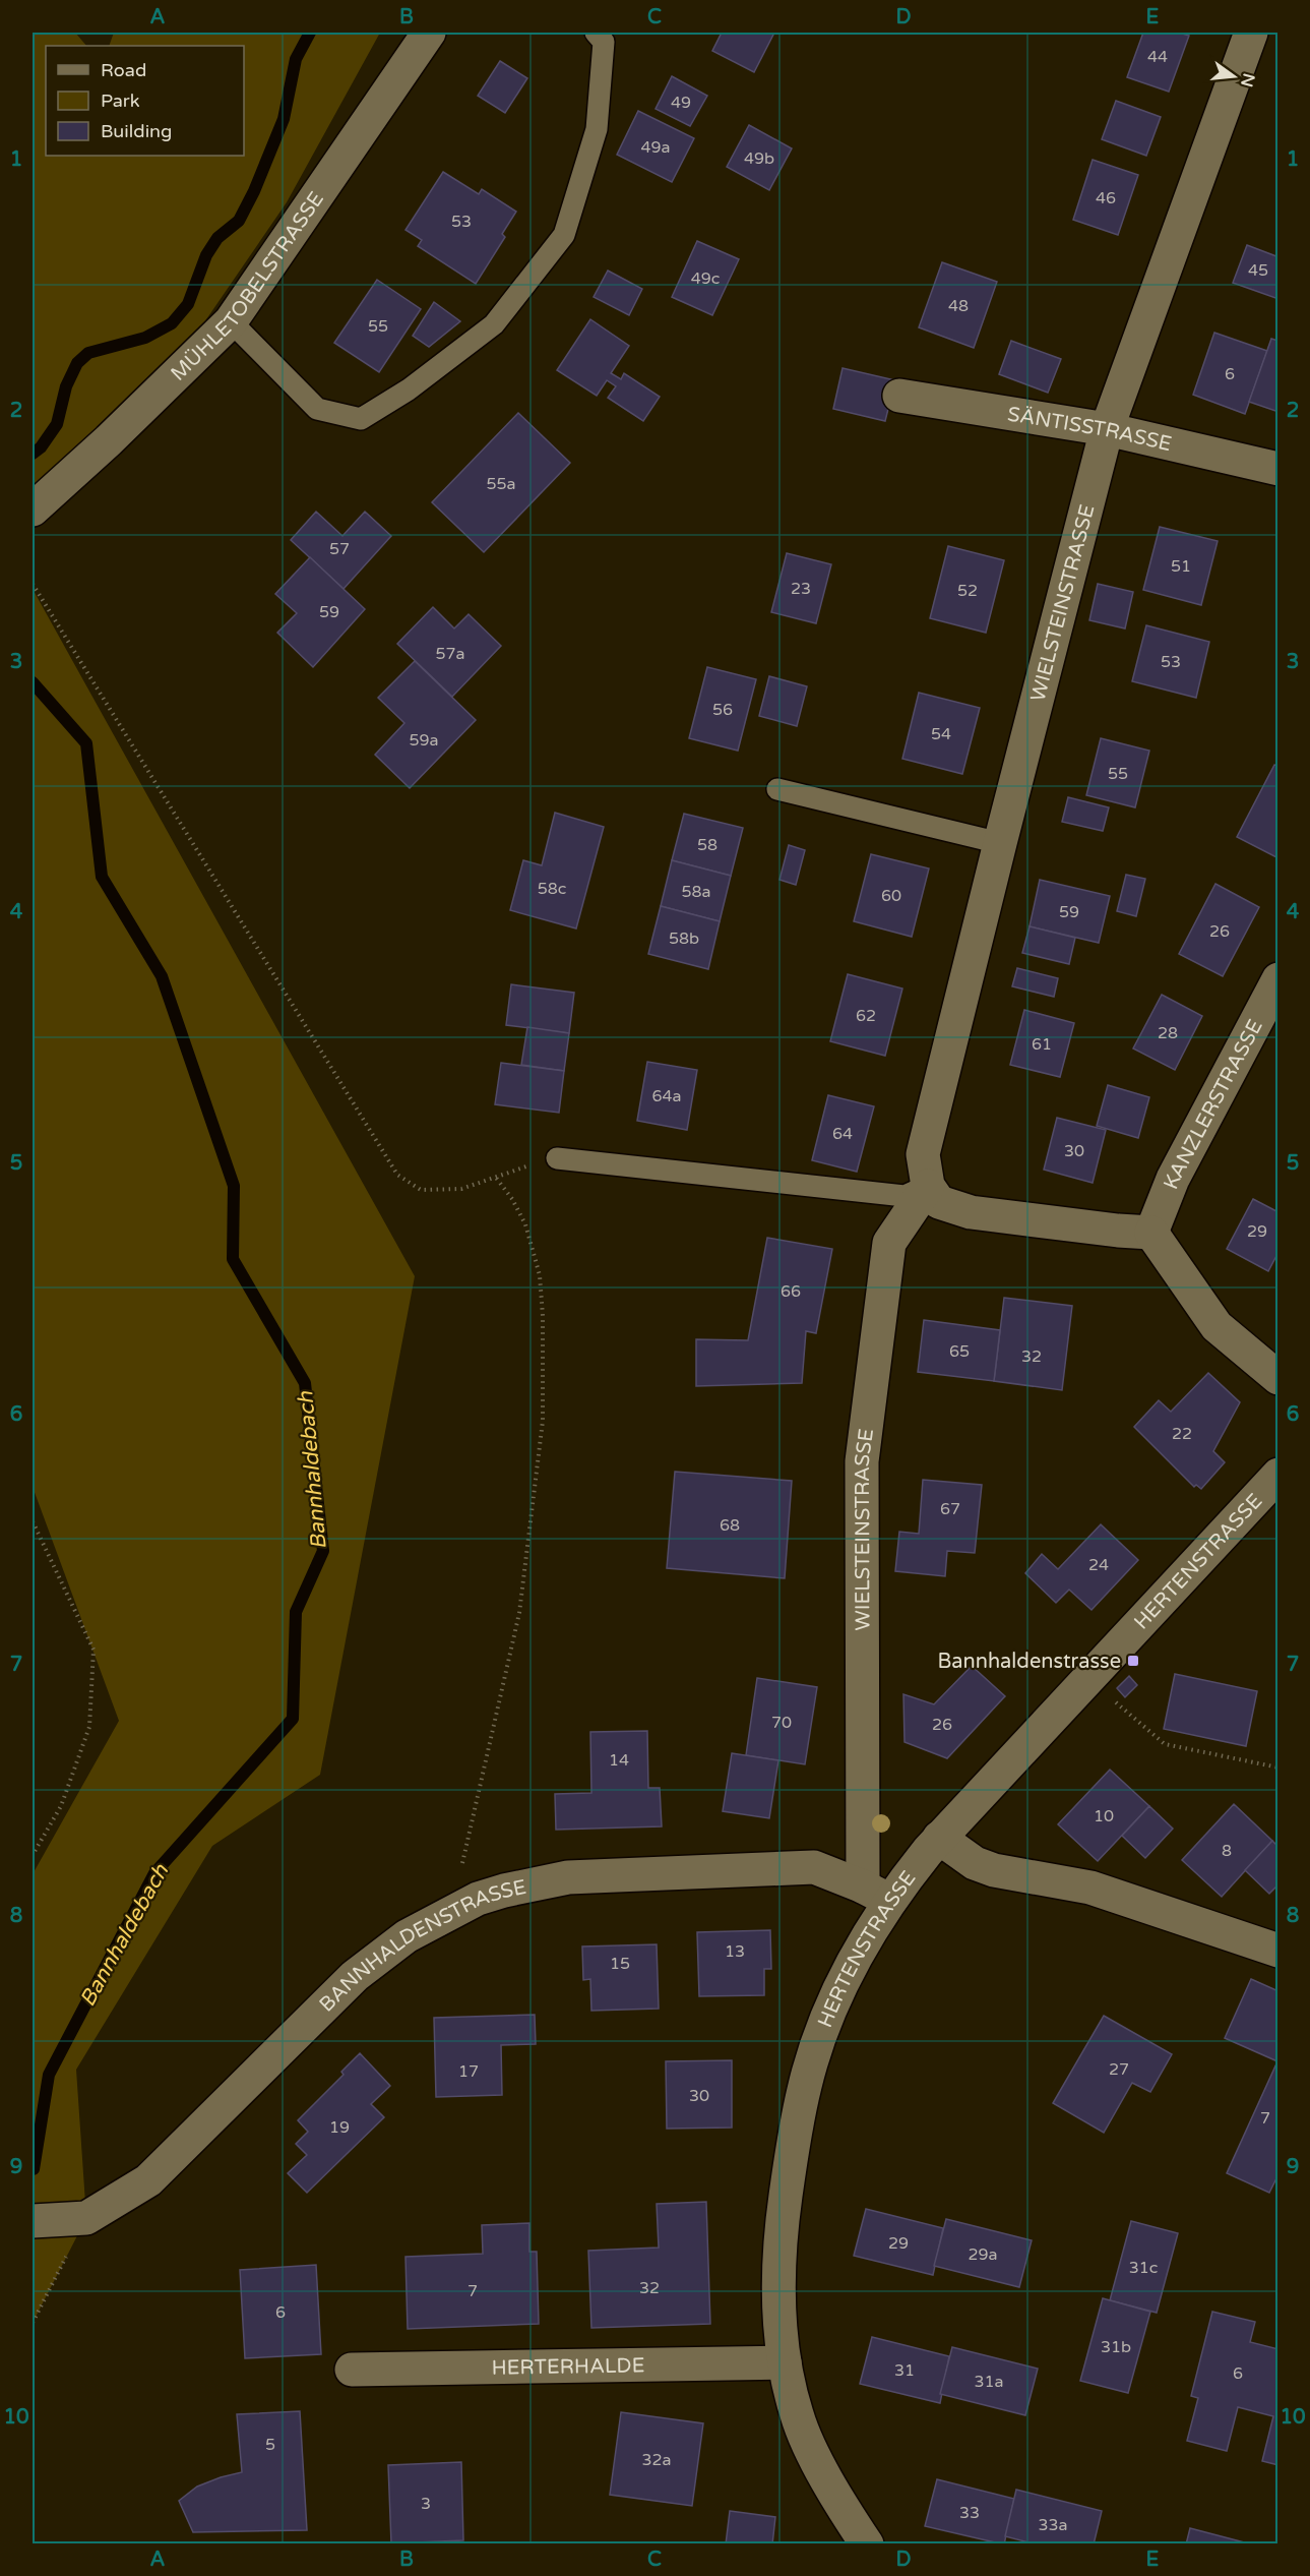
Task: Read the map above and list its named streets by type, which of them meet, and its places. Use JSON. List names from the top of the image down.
{
  "streets": {
    "street": [
      "MÜHLETOBELSTRASSE",
      "SÄNTISSTRASSE",
      "WIELSTEINSTRASSE",
      "KANZLERSTRASSE",
      "HERTENSTRASSE",
      "BANNHALDENSTRASSE",
      "HERTERHALDE"
    ]
  },
  "crossings": [
    ["SÄNTISSTRASSE", "WIELSTEINSTRASSE"],
    ["WIELSTEINSTRASSE", "HERTENSTRASSE"],
    ["WIELSTEINSTRASSE", "BANNHALDENSTRASSE"],
    ["HERTENSTRASSE", "BANNHALDENSTRASSE"],
    ["HERTENSTRASSE", "HERTERHALDE"]
  ],
  "water": ["Bannhaldebach"],
  "places": {
    "transit": ["Bannhaldenstrasse"]
  },
  "house_numbers": [
    "44",
    "49",
    "49a",
    "49b",
    "46",
    "53",
    "45",
    "49c",
    "48",
    "55",
    "6",
    "55a",
    "57",
    "51",
    "23",
    "52",
    "59",
    "57a",
    "53",
    "56",
    "54",
    "59a",
    "55",
    "58",
    "58c",
    "58a",
    "60",
    "59",
    "26",
    "58b",
    "62",
    "28",
    "61",
    "64a",
    "64",
    "30",
    "29",
    "66",
    "65",
    "32",
    "22",
    "67",
    "68",
    "24",
    "70",
    "26",
    "14",
    "10",
    "8",
    "13",
    "15",
    "27",
    "17",
    "30",
    "7",
    "19",
    "29",
    "29a",
    "31c",
    "32",
    "7",
    "6",
    "31b",
    "31",
    "6",
    "31a",
    "5",
    "32a",
    "3",
    "33",
    "33a"
  ],
  "legend": ["Road", "Park", "Building"],
  "north": "right",
  "grid": {
    "columns": [
      "A",
      "B",
      "C",
      "D",
      "E"
    ],
    "rows": [
      "1",
      "2",
      "3",
      "4",
      "5",
      "6",
      "7",
      "8",
      "9",
      "10"
    ]
  }
}
